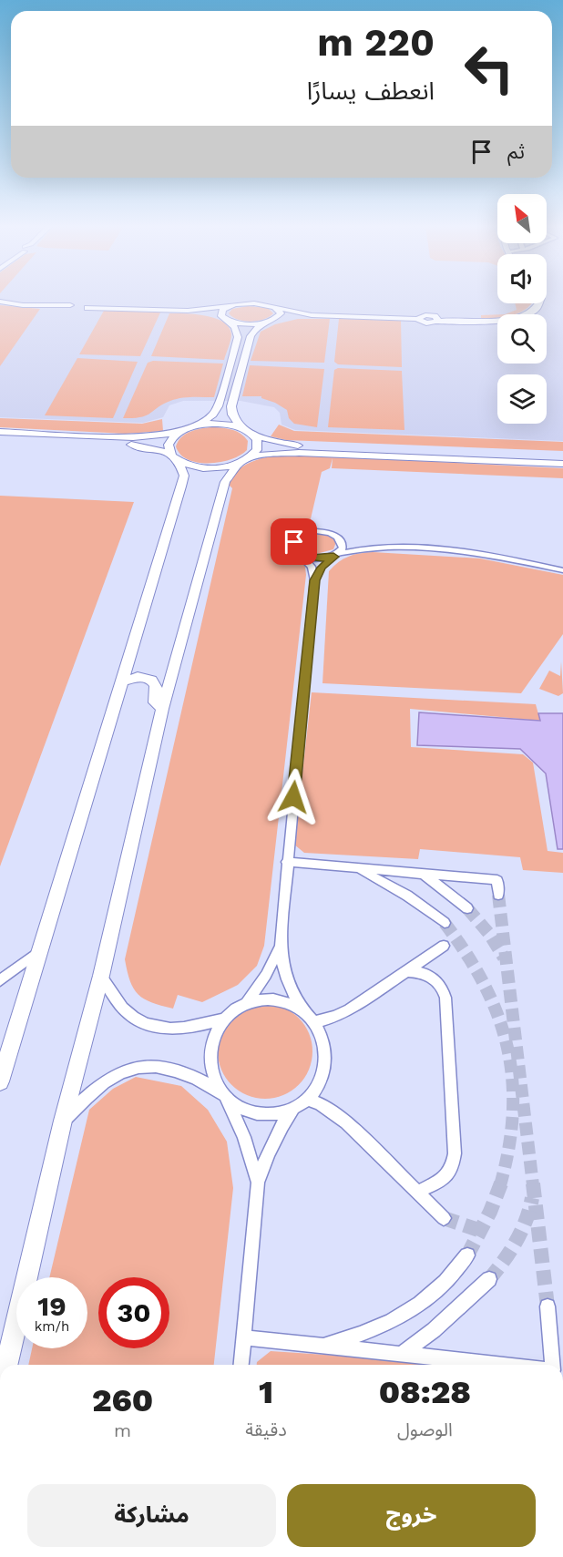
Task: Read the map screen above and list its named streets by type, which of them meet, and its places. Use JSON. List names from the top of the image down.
{
  "north": "top left",
  "page": {
    "turn": ["220 m", "انعطف يسارًا"],
    "then": "ثم",
    "speed": "19 km/h",
    "limit": "30",
    "eta": [
      "08:28",
      "الوصول",
      "1",
      "دقيقة",
      "260",
      "m"
    ],
    "buttons": ["خروج", "مشاركة"]
  }
}
